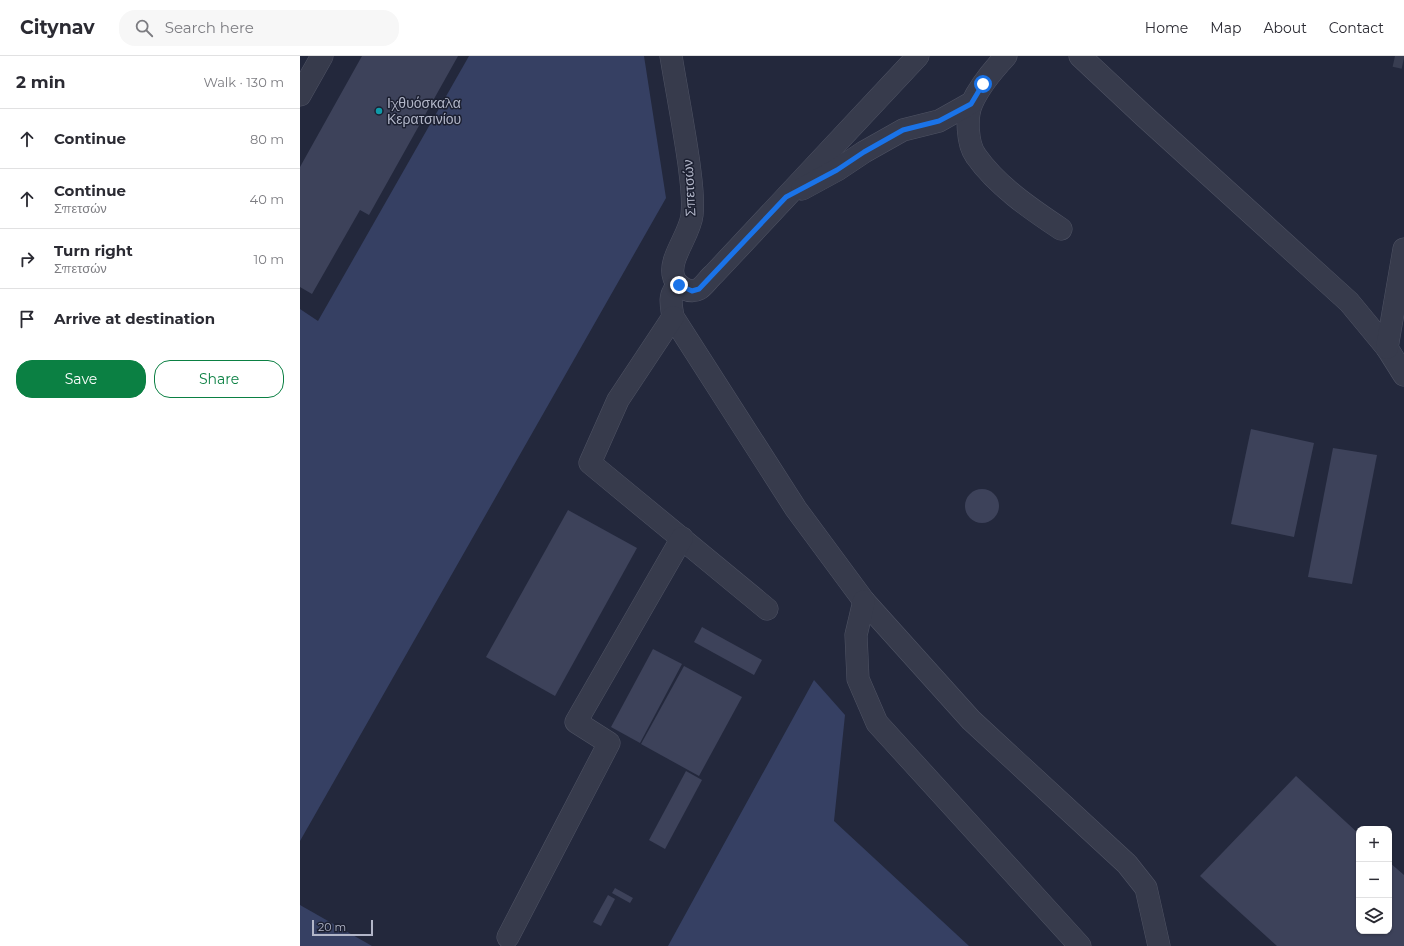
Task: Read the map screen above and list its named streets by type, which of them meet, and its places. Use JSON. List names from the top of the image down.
{
  "streets": {
    "street": ["Σπετσών"]
  },
  "places": ["Ιχθυόσκαλα Κερατσινίου"],
  "scale_bar": "20 m",
  "page": {
    "header": "Citynav",
    "search": "Search here",
    "nav": [
      "Home",
      "Map",
      "About",
      "Contact"
    ],
    "heading": ["2 min", "Walk · 130 m"],
    "list": [
      ["Continue", "80 m"],
      ["Continue", "Σπετσών", "40 m"],
      ["Turn right", "Σπετσών", "10 m"],
      "Arrive at destination"
    ],
    "buttons": ["Save", "Share"],
    "map_buttons": ["+", "−"],
    "scale": "20 m"
  }
}
